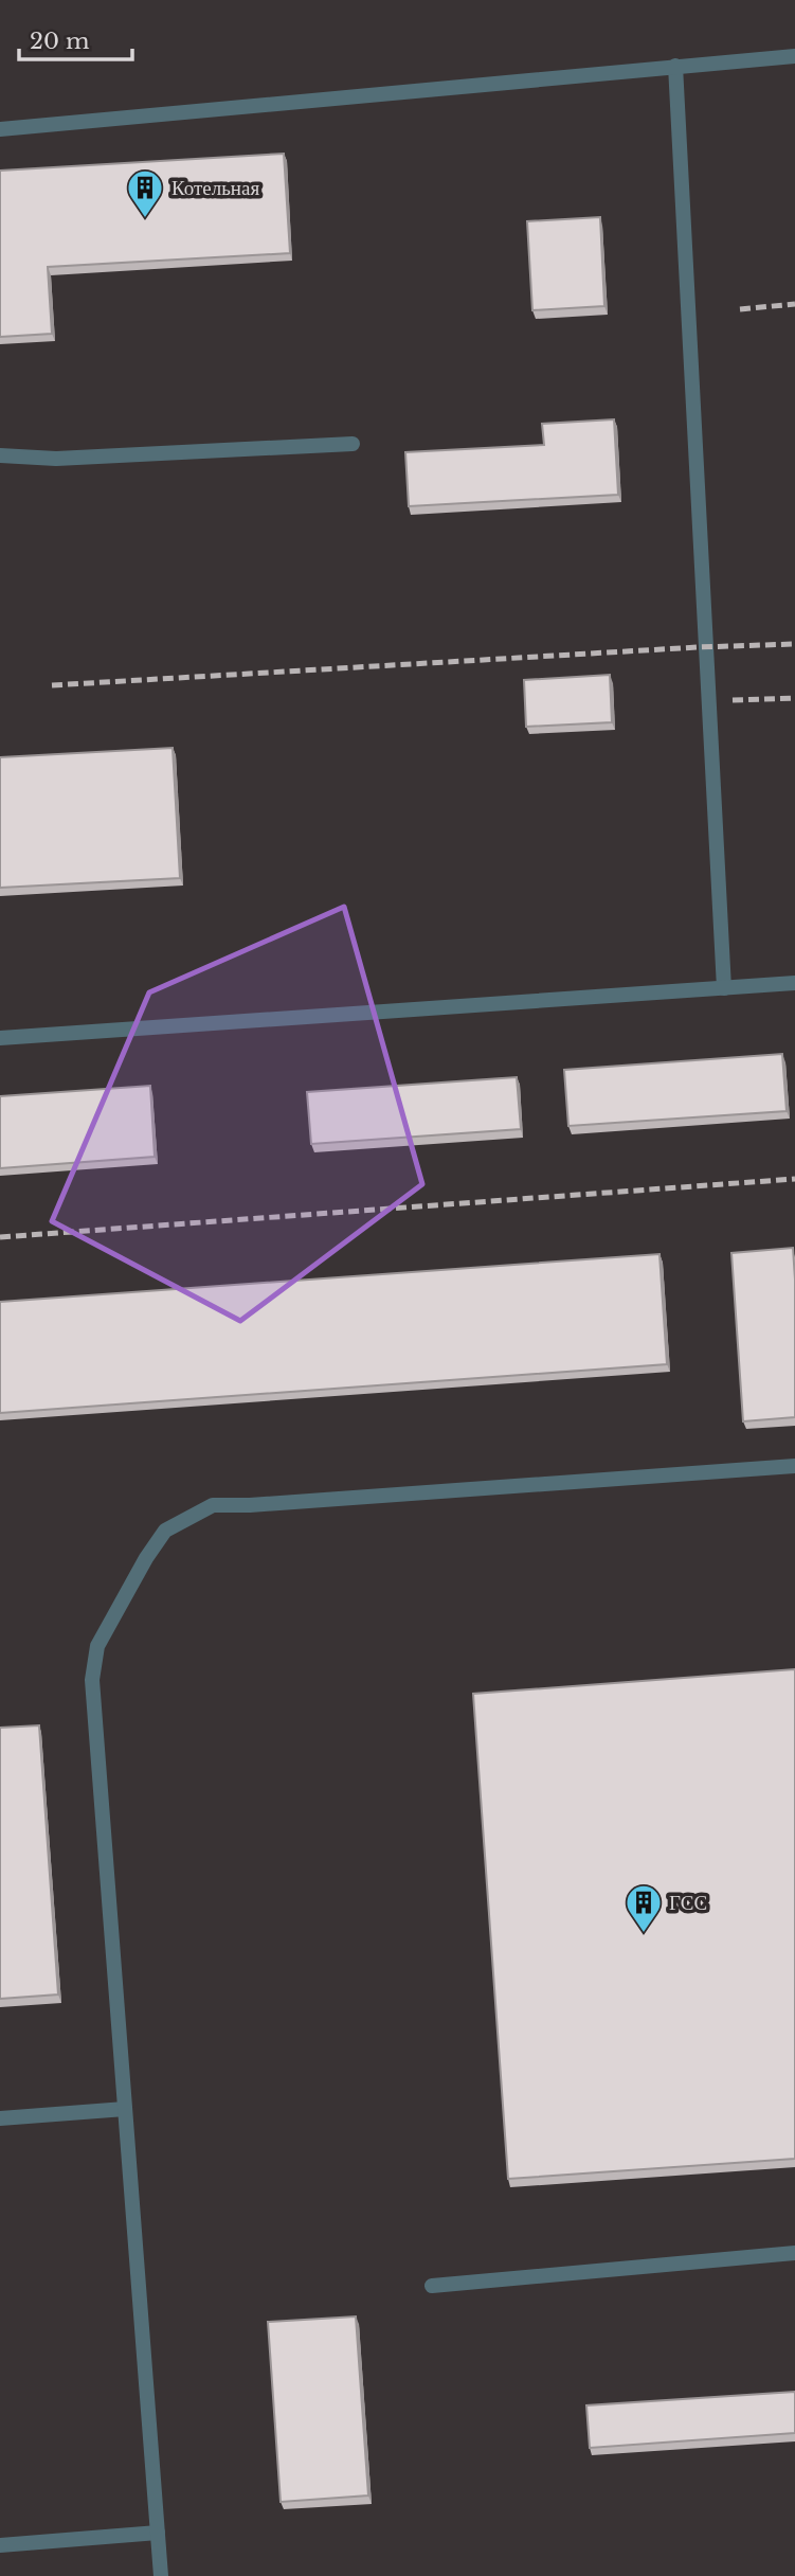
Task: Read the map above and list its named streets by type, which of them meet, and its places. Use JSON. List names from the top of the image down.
{
  "places": {
    "building": ["Котельная", "ГСС"]
  },
  "scale_bar": "20 m"
}
